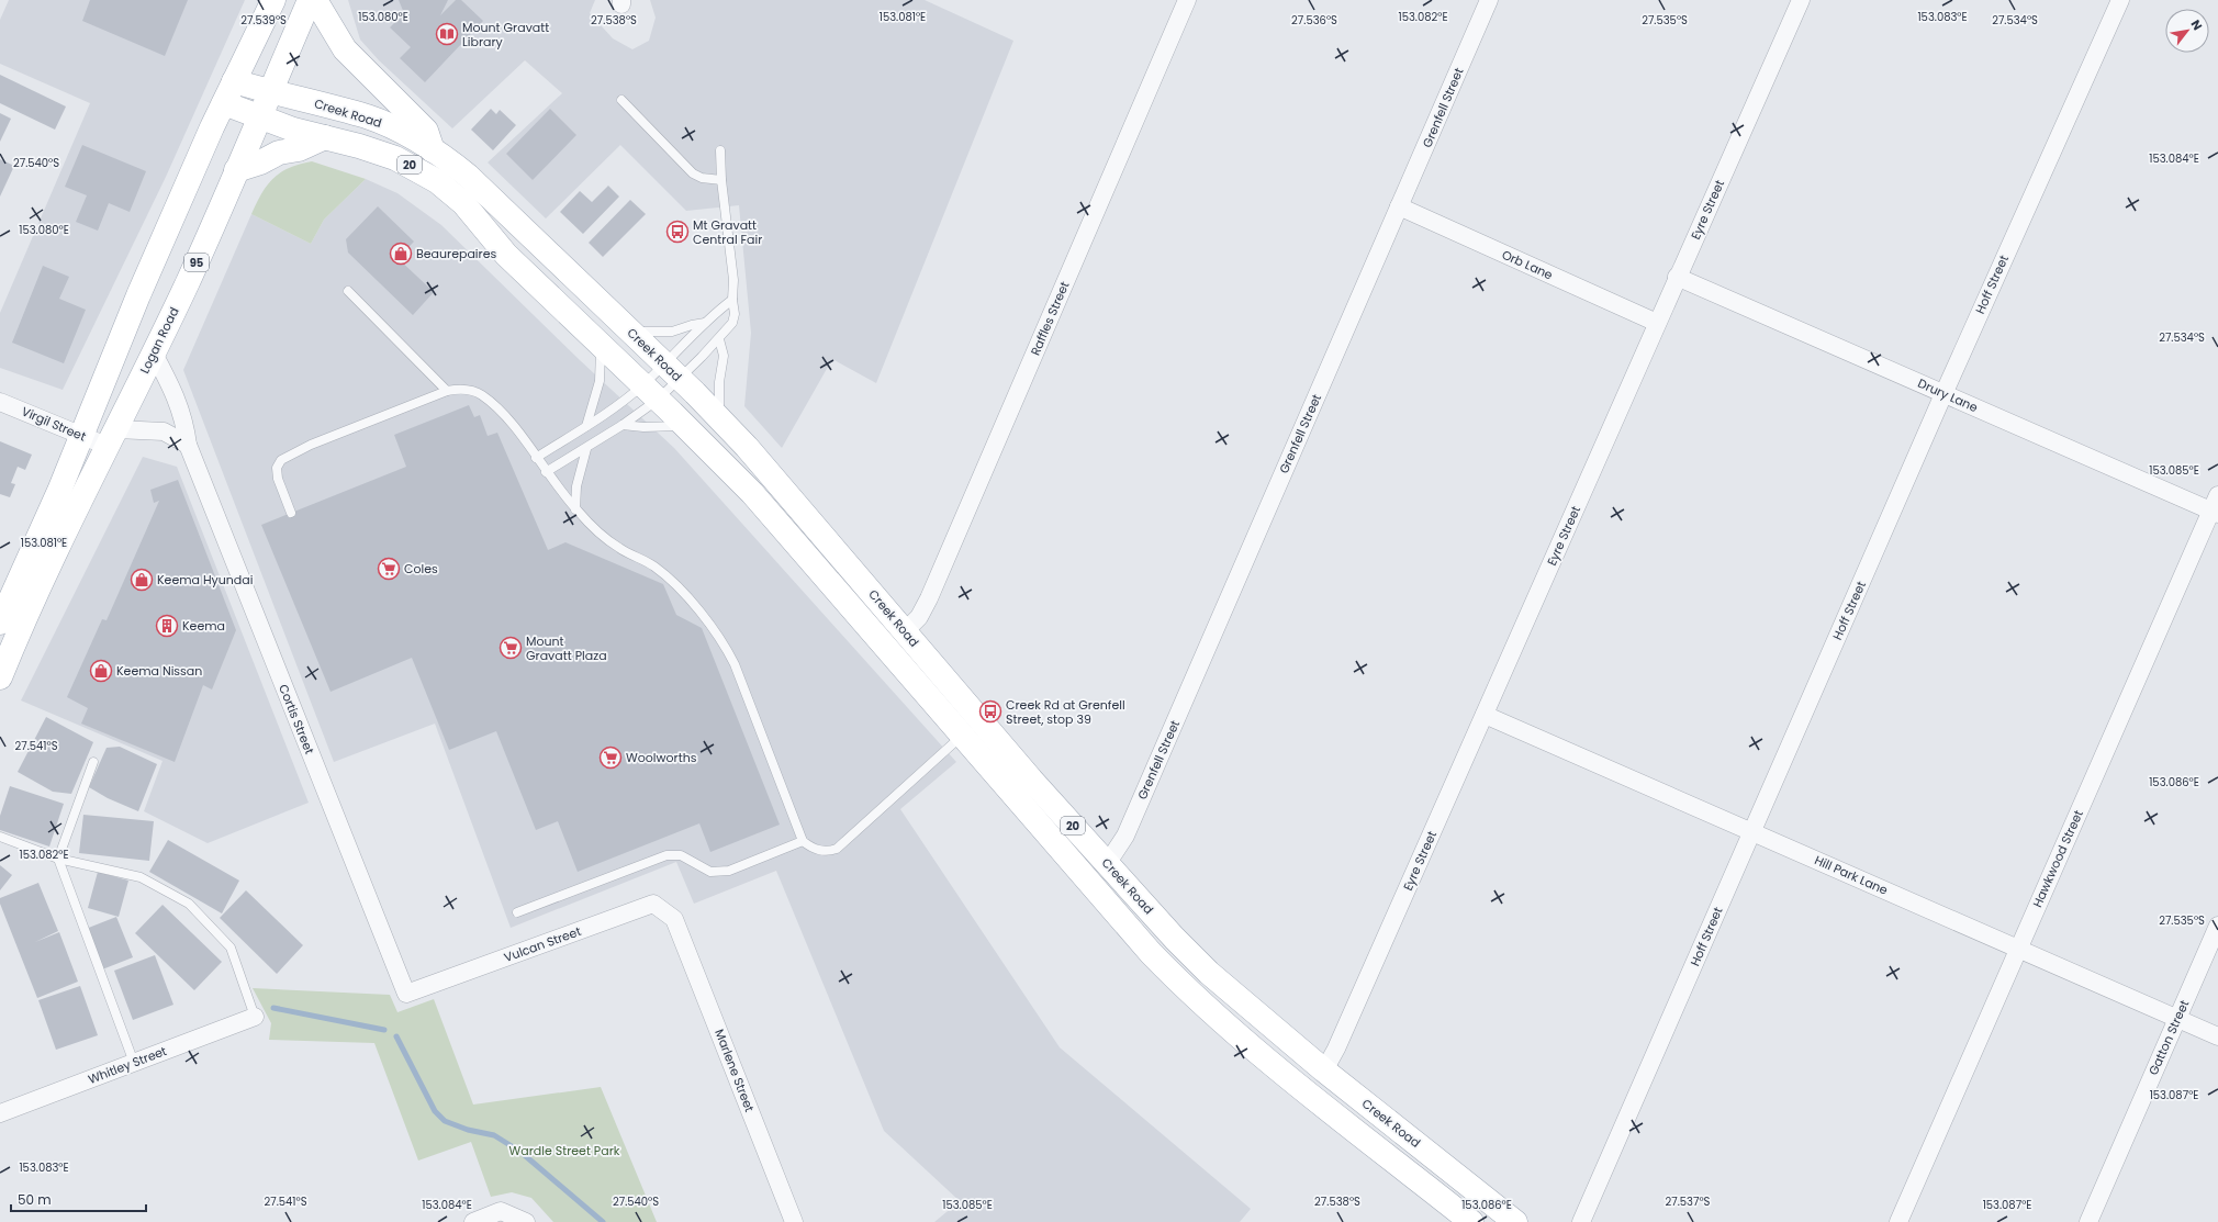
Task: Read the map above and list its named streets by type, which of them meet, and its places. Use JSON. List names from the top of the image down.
{
  "streets": {
    "main road": [
      "Creek Road",
      "20",
      "95",
      "Logan Road"
    ],
    "street": [
      "Grenfell Street",
      "Eyre Street",
      "Orb Lane",
      "Hoff Street",
      "Raffles Street",
      "Drury Lane",
      "Virgil Street",
      "Cortis Street",
      "Hawkwood Street",
      "Hill Park Lane",
      "Vulcan Street",
      "Gatton Street",
      "Whitley Street",
      "Marlene Street"
    ]
  },
  "crossings": [
    ["Grenfell Street", "Creek Road"],
    ["Grenfell Street", "Orb Lane"],
    ["Creek Road", "Eyre Street"],
    ["Creek Road", "Raffles Street"],
    ["Creek Road", "Logan Road"],
    ["Eyre Street", "Orb Lane"],
    ["Eyre Street", "Drury Lane"],
    ["Eyre Street", "Hill Park Lane"],
    ["Hoff Street", "Drury Lane"],
    ["Hoff Street", "Hill Park Lane"],
    ["Logan Road", "Virgil Street"],
    ["Logan Road", "Cortis Street"],
    ["Drury Lane", "Hawkwood Street"],
    ["Cortis Street", "Vulcan Street"],
    ["Hawkwood Street", "Hill Park Lane"],
    ["Hill Park Lane", "Gatton Street"],
    ["Vulcan Street", "Marlene Street"]
  ],
  "parks": ["Wardle Street Park"],
  "places": {
    "library": ["Mount Gravatt Library"],
    "bus stop": ["Mt Gravatt Central Fair", "Creek Rd at Grenfell Street, stop 39"],
    "shop": ["Beaurepaires", "Keema Hyundai", "Keema Nissan"],
    "supermarket": ["Coles", "Mount Gravatt Plaza", "Woolworths"],
    "building": ["Keema"]
  },
  "scale_bar": "50 m",
  "north": "top right",
  "coordinates": [
    "153.080°E",
    "153.081°E",
    "153.082°E",
    "153.083°E",
    "27.539°S",
    "27.538°S",
    "27.536°S",
    "27.535°S",
    "27.534°S",
    "153.084°E",
    "27.540°S",
    "153.085°E",
    "27.541°S",
    "153.086°E",
    "153.087°E",
    "27.537°S"
  ]
}
